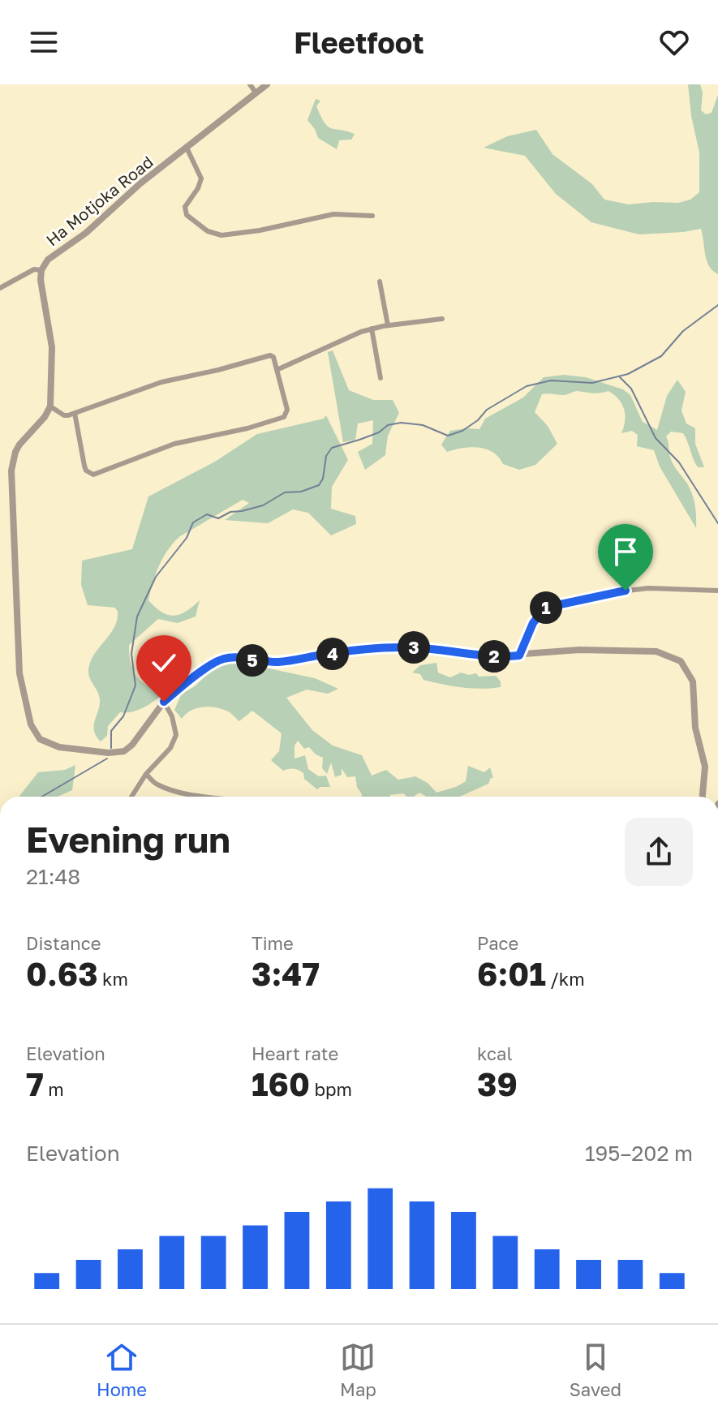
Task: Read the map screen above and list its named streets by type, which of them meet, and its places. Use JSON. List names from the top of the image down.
{
  "streets": {
    "street": ["Ha Motjoka Road"]
  },
  "page": {
    "header": "Fleetfoot",
    "pins": [
      "1",
      "3",
      "4",
      "2",
      "5"
    ],
    "heading": ["Evening run", "21:48"],
    "stats": [
      ["Distance", "0.63 km"],
      ["Time", "3:47"],
      ["Pace", "6:01 /km"],
      ["Elevation", "7 m"],
      ["Heart rate", "160 bpm"],
      ["kcal", "39"]
    ],
    "chart": ["Elevation", "195–202 m"],
    "tabs": ["Home", "Map", "Saved"]
  }
}
